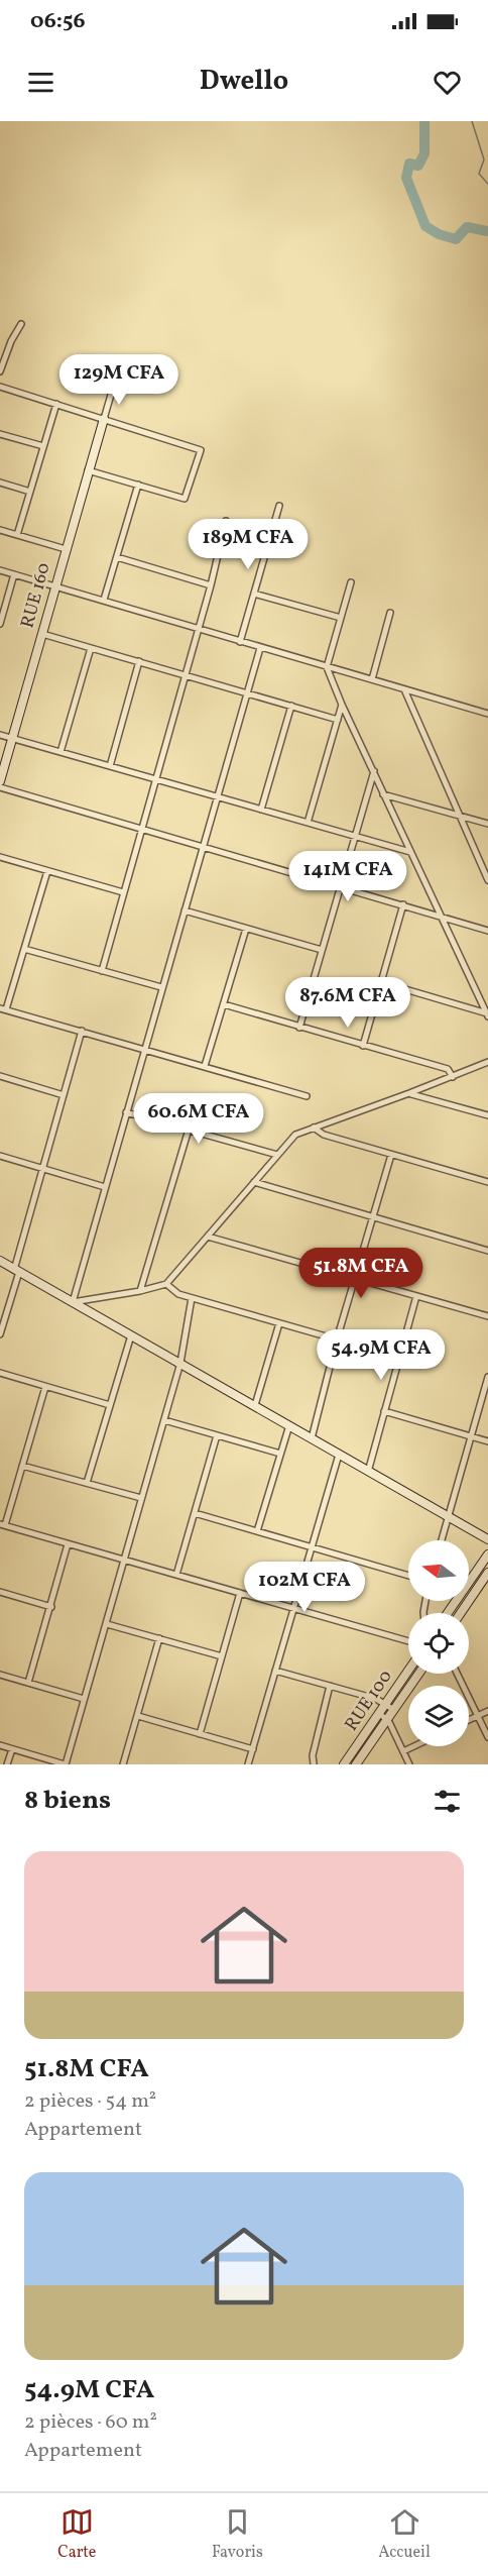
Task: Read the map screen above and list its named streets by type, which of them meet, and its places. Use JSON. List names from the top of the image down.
{
  "streets": {
    "street": ["RUE 160", "RUE 100"]
  },
  "north": "left",
  "page": {
    "status": "06:56",
    "header": "Dwello",
    "price": [
      "129M CFA",
      "189M CFA",
      "141M CFA",
      "87.6M CFA",
      "60.6M CFA",
      "51.8M CFA",
      "54.9M CFA",
      "102M CFA"
    ],
    "heading": "8 biens",
    "list": [
      {
        "name": "51.8M CFA",
        "note": "2 pièces · 54 m² · Appartement"
      },
      {
        "name": "54.9M CFA",
        "note": "2 pièces · 60 m² · Appartement"
      }
    ],
    "tabs": ["Carte", "Favoris", "Accueil"]
  }
}
